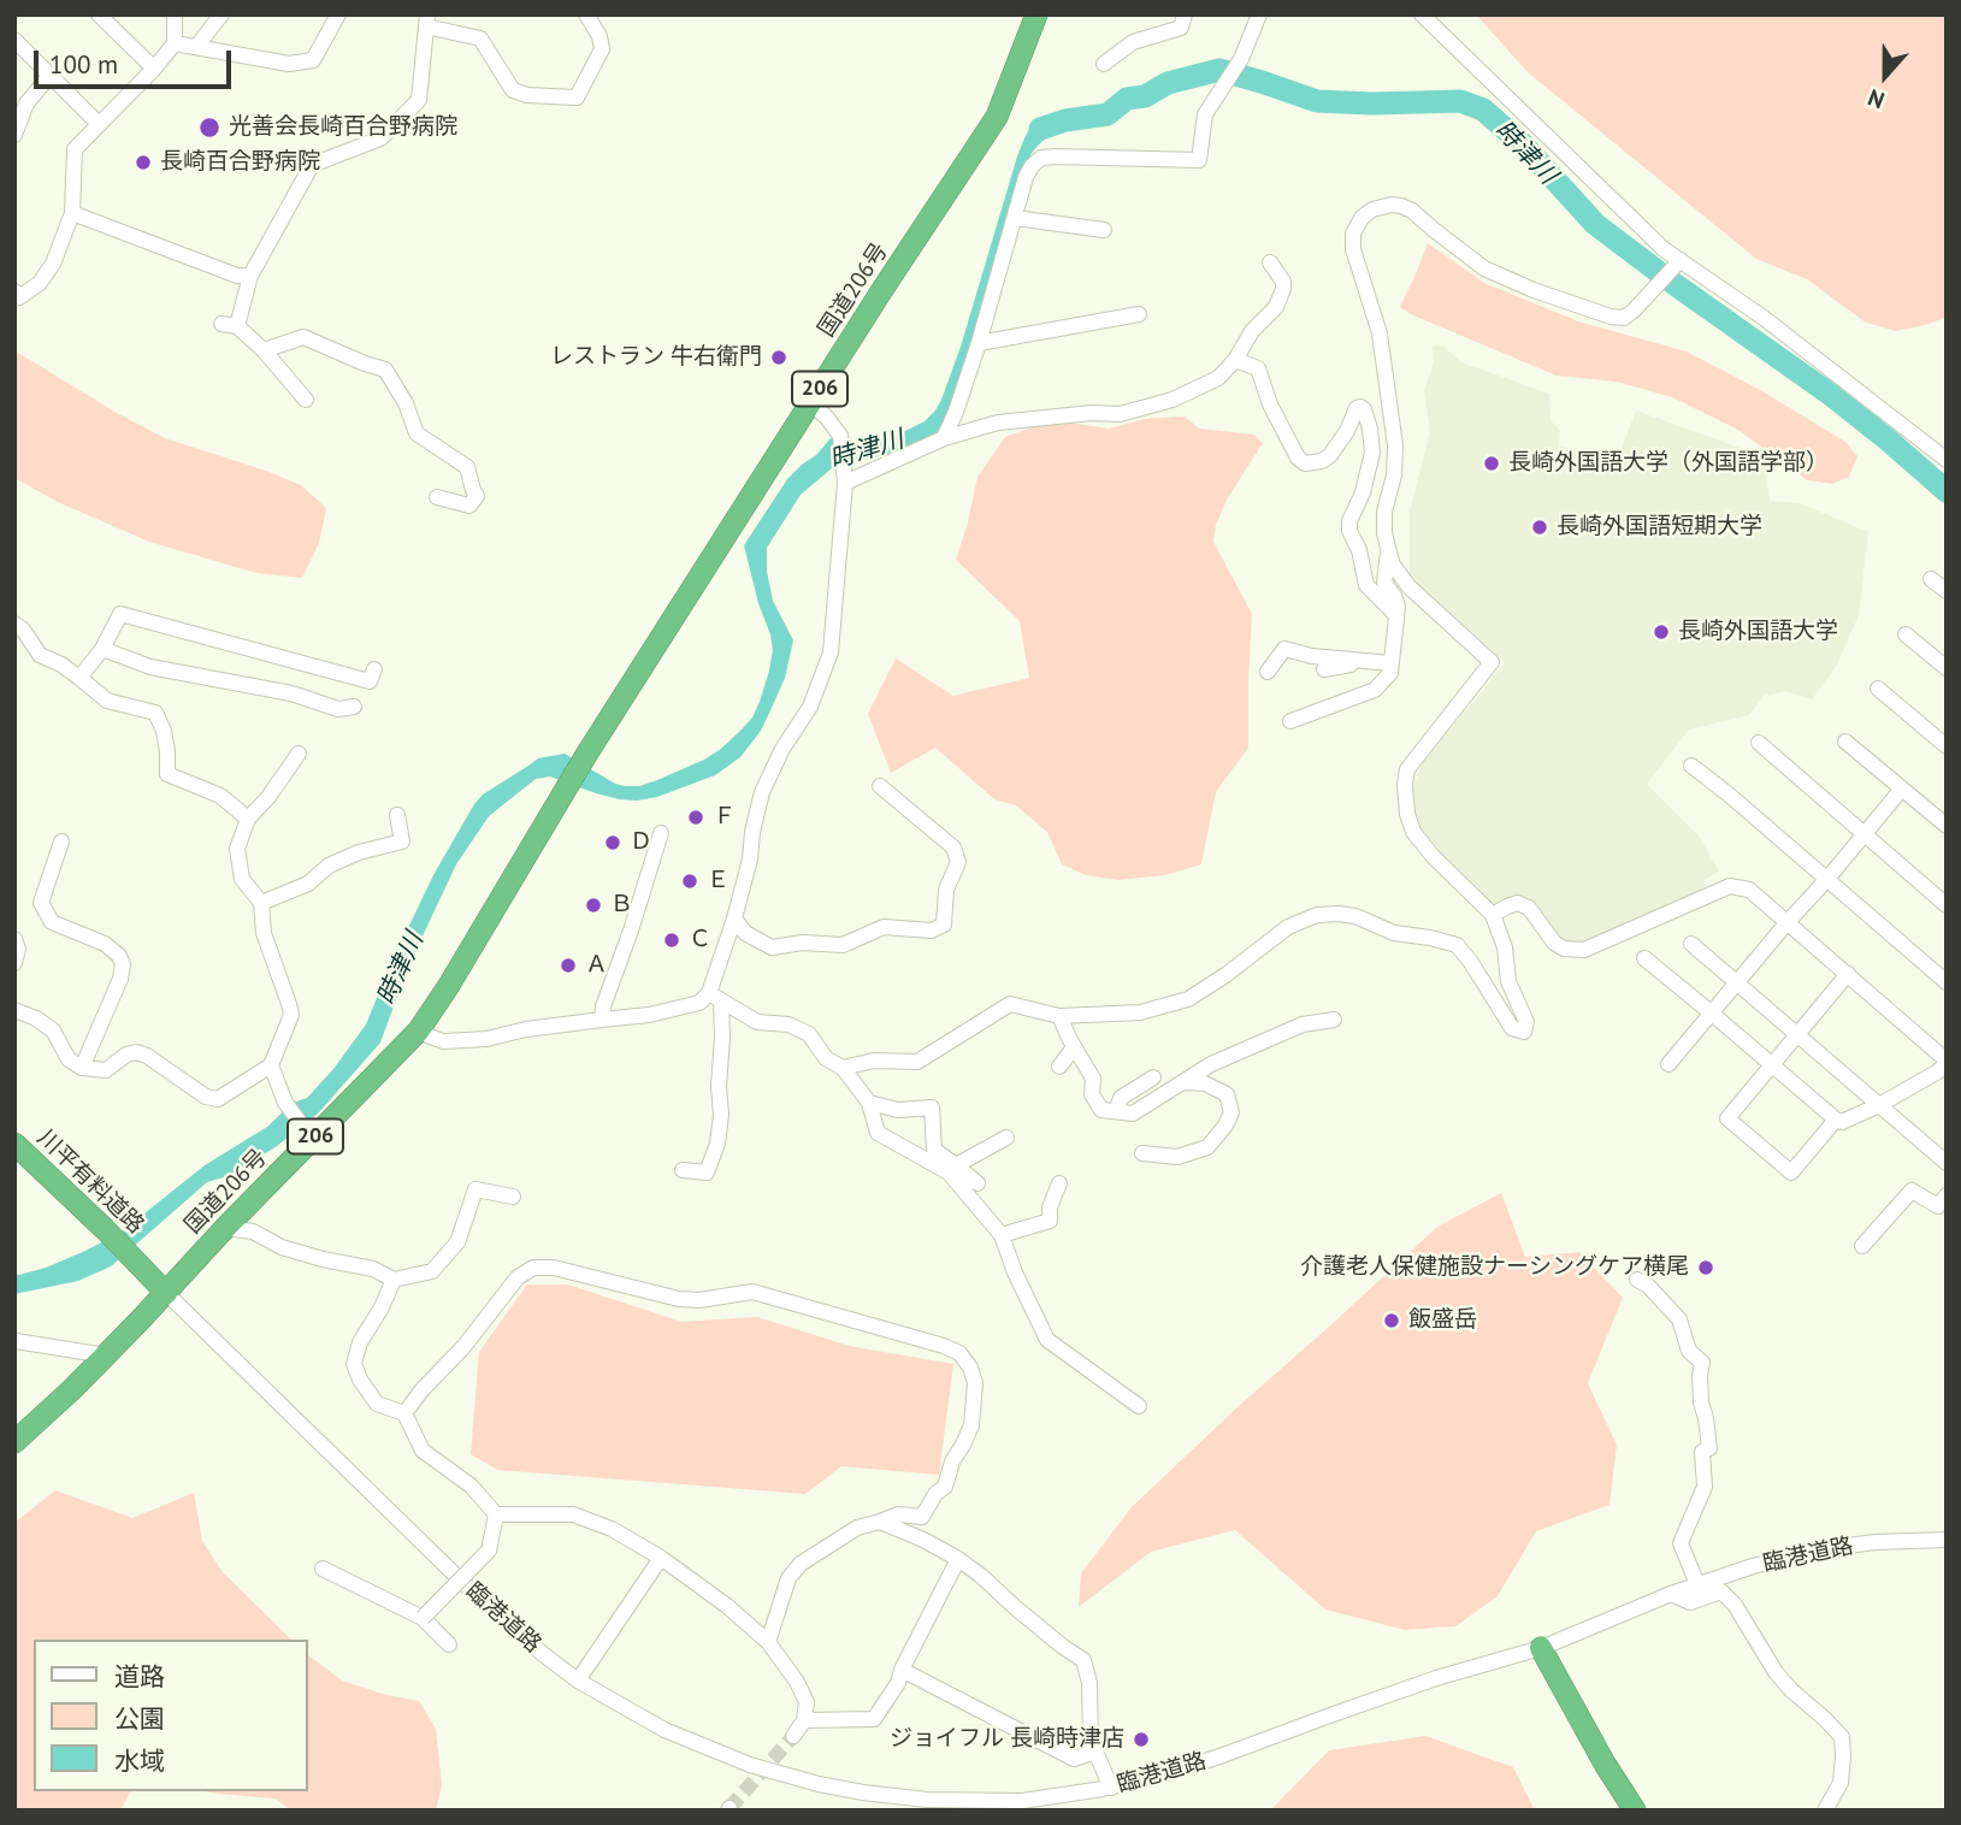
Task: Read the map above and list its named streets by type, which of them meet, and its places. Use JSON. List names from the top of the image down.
{
  "streets": {
    "highway": ["国道206号", "206", "川平有料道路"],
    "street": ["臨港道路"]
  },
  "crossings": [
    ["国道206号", "川平有料道路"],
    ["国道206号", "臨港道路"],
    ["川平有料道路", "臨港道路"]
  ],
  "water": ["時津川"],
  "places": [
    "光善会長崎百合野病院",
    "長崎百合野病院",
    "レストラン 牛右衛門",
    "長崎外国語大学（外国語学部）",
    "長崎外国語短期大学",
    "長崎外国語大学",
    "Ｆ",
    "Ｄ",
    "Ｅ",
    "Ｂ",
    "Ｃ",
    "Ａ",
    "介護老人保健施設ナーシングケア横尾",
    "飯盛岳",
    "ジョイフル 長崎時津店"
  ],
  "legend": ["道路", "公園", "水域"],
  "scale_bar": "100 m",
  "north": "bottom"
}
